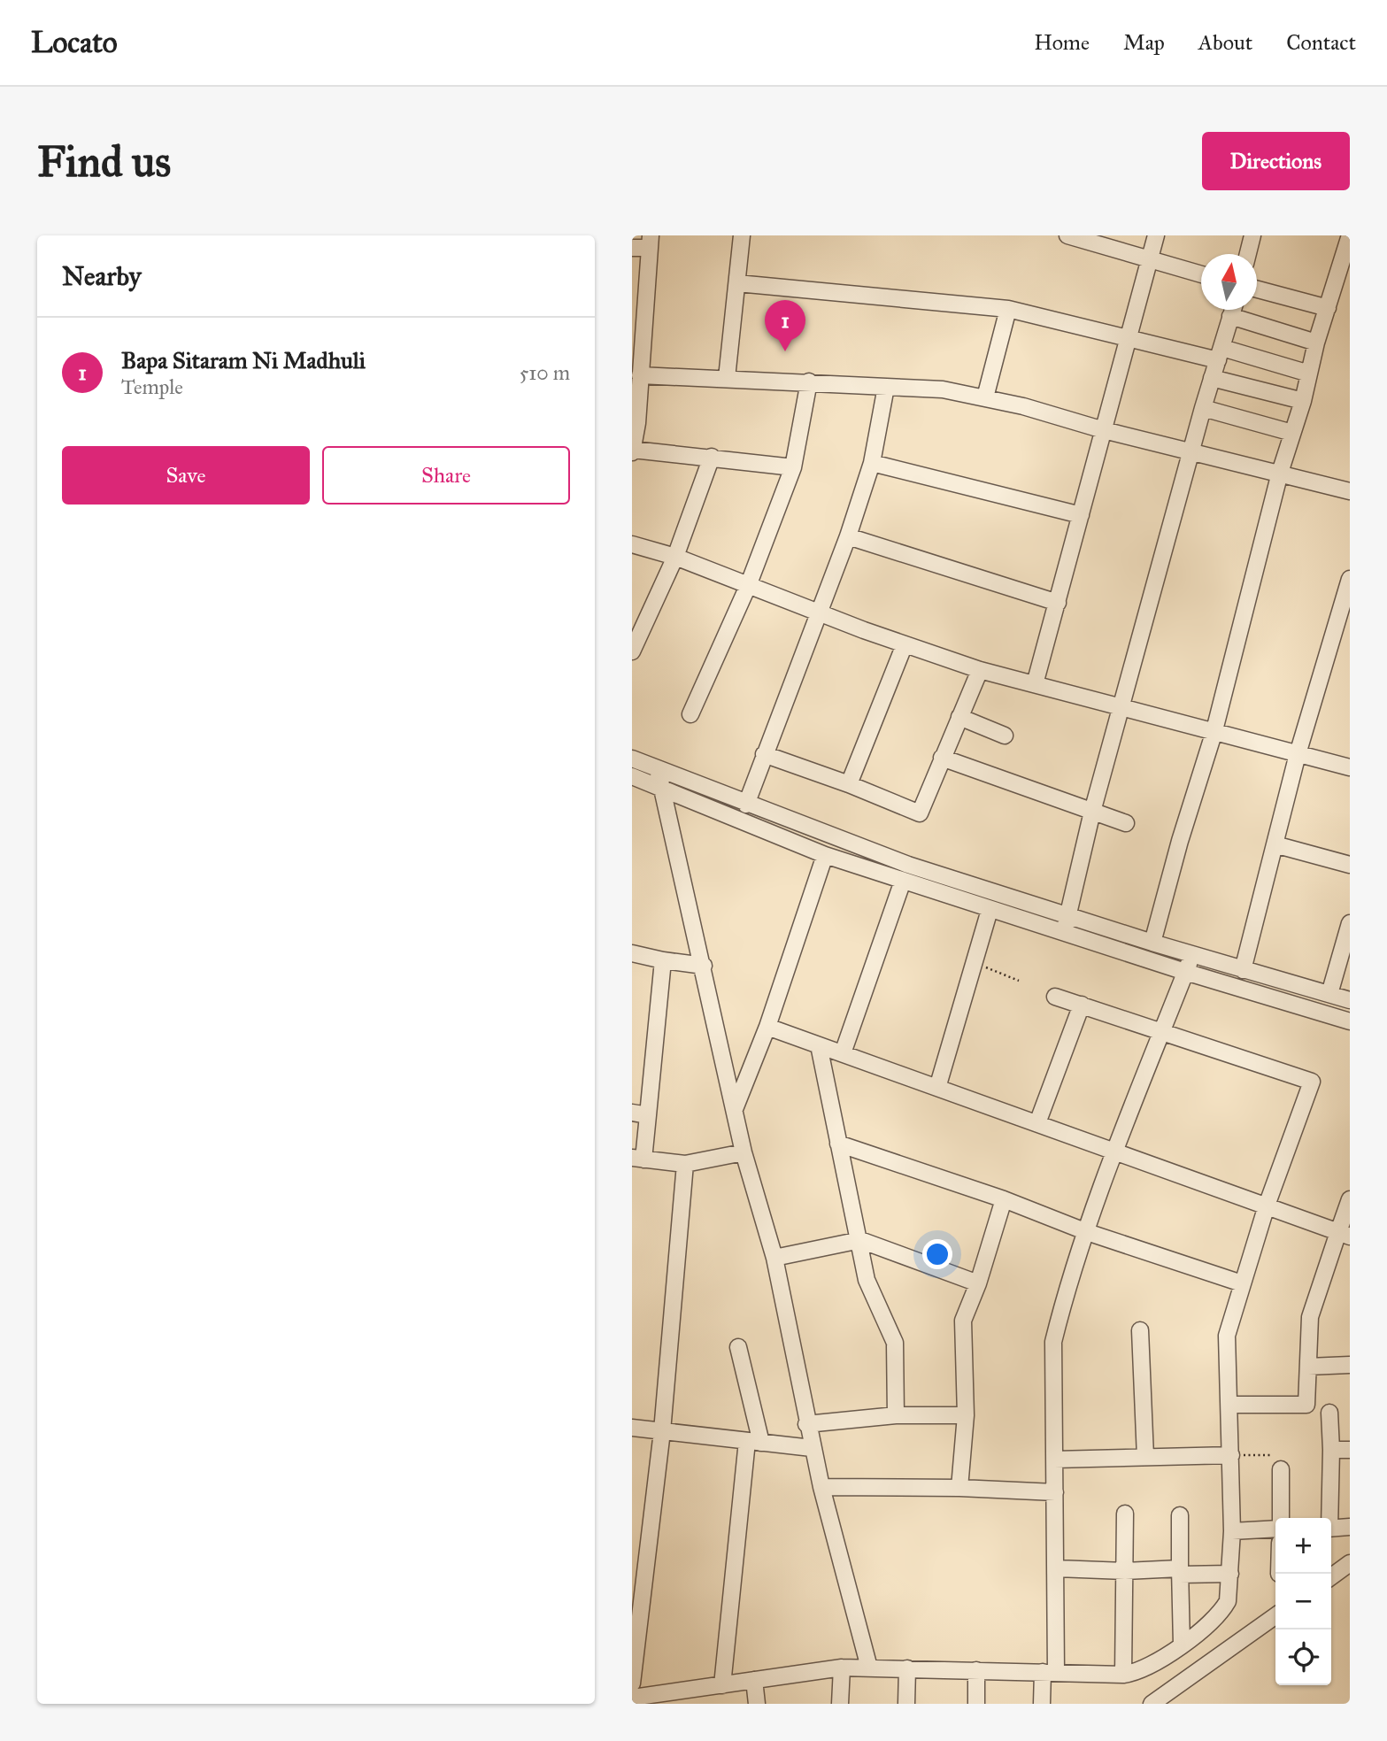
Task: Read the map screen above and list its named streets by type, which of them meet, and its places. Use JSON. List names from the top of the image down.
{
  "north": "top",
  "page": {
    "header": "Locato",
    "nav": [
      "Home",
      "Map",
      "About",
      "Contact"
    ],
    "buttons": [
      "Directions",
      ["Save", "Share"]
    ],
    "title": "Find us",
    "heading": "Nearby",
    "pins": "1",
    "list": [
      {
        "mark": "1",
        "name": "Bapa Sitaram Ni Madhuli",
        "note": "Temple",
        "value": "510 m"
      }
    ],
    "map_buttons": ["+", "−"]
  }
}
